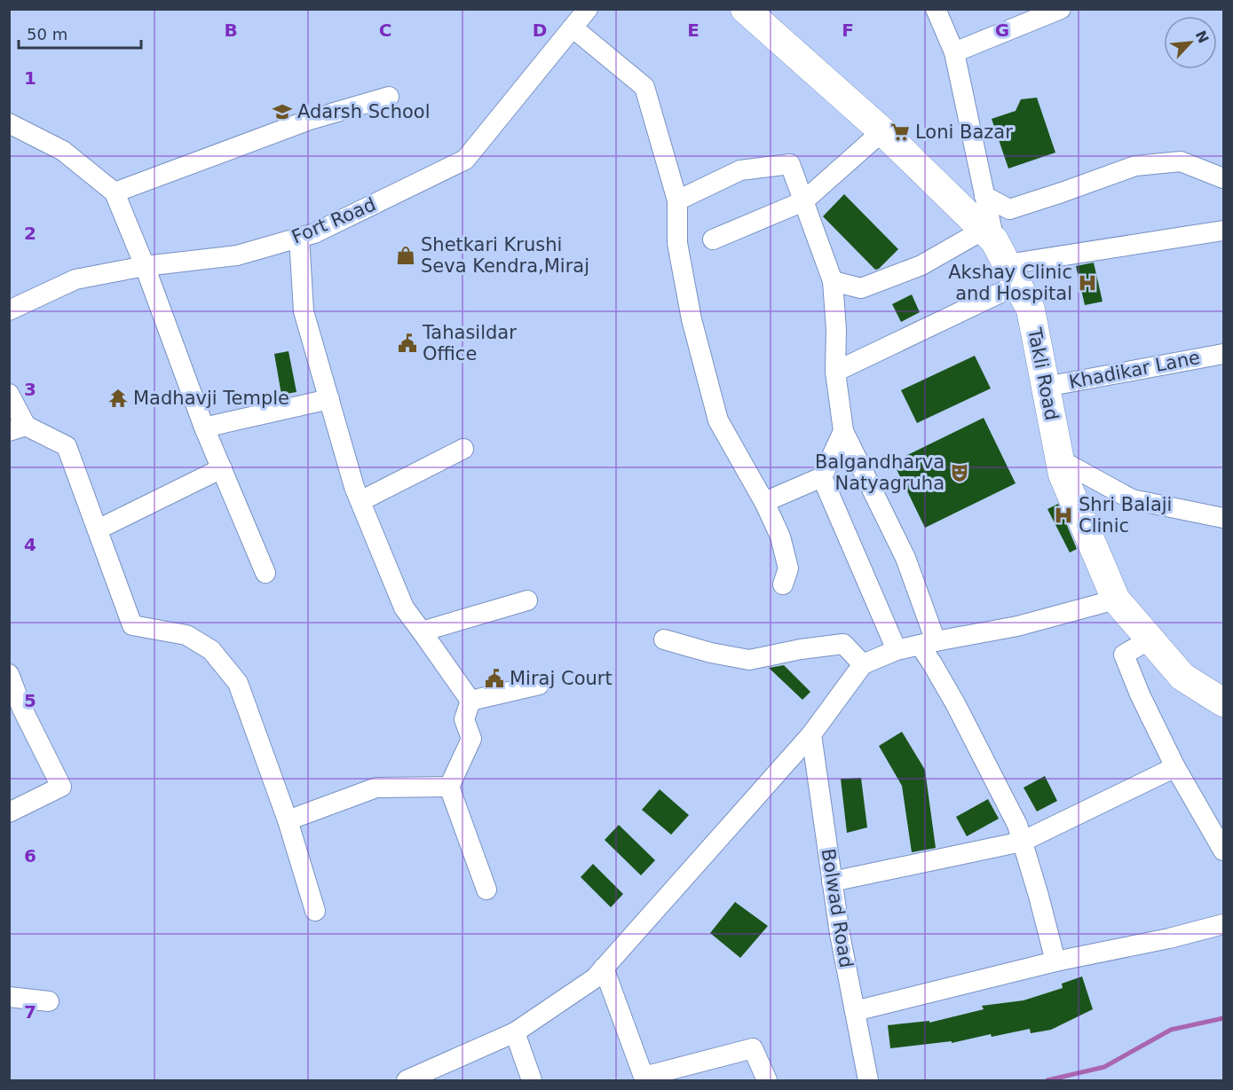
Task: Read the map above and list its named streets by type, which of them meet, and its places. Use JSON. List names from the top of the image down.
{
  "streets": {
    "main road": ["Takli Road"],
    "street": ["Fort Road", "Khadikar Lane", "Bolwad Road"]
  },
  "crossings": [
    ["Khadikar Lane", "Takli Road"]
  ],
  "places": {
    "school or university": ["Adarsh School"],
    "supermarket": ["Loni Bazar"],
    "shop": ["Shetkari Krushi Seva Kendra,Miraj"],
    "hospital": ["Akshay Clinic and Hospital", "Shri Balaji Clinic"],
    "public building": ["Tahasildar Office", "Miraj Court"],
    "temple": ["Madhavji Temple"],
    "theatre": ["Balgandharva Natyagruha"]
  },
  "scale_bar": "50 m",
  "north": "top right",
  "grid": {
    "columns": [
      "B",
      "C",
      "D",
      "E",
      "F",
      "G"
    ],
    "rows": [
      "1",
      "2",
      "3",
      "4",
      "5",
      "6",
      "7"
    ]
  }
}
